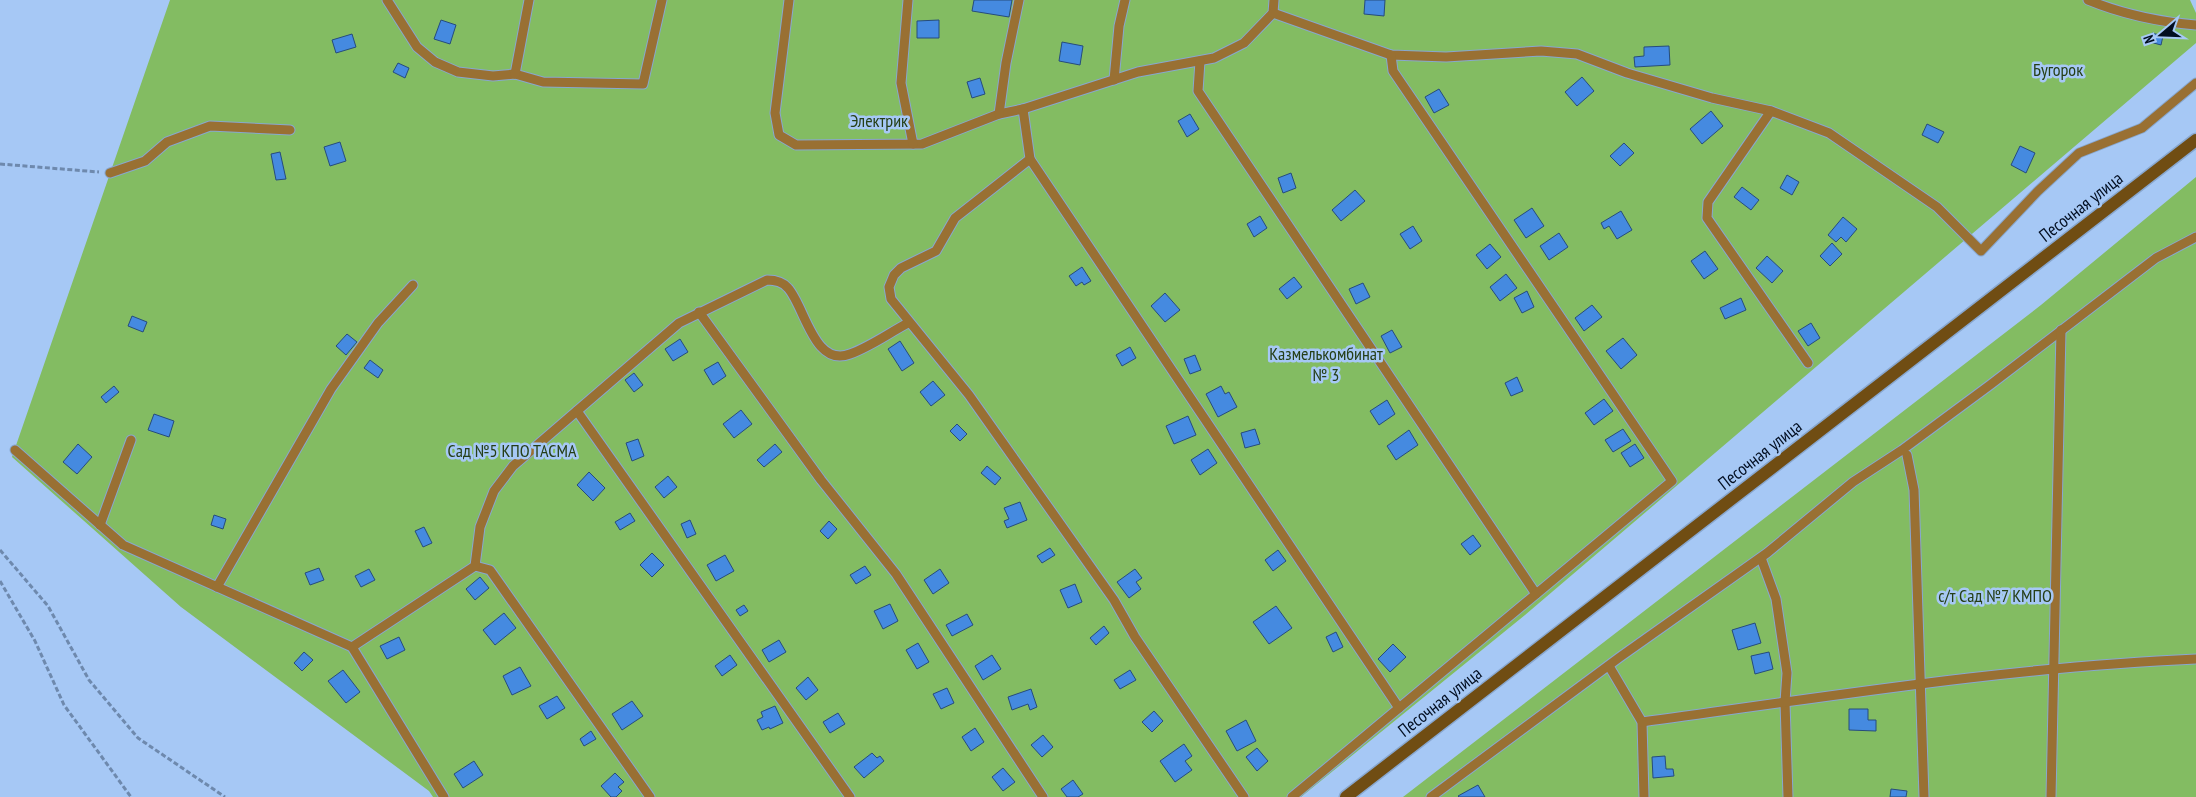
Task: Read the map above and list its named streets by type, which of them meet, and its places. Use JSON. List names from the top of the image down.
{
  "streets": {
    "main road": ["Песочная улица"]
  },
  "parks": [
    "Бугорок",
    "Электрик",
    "Казмелькомбинат № 3",
    "Сад №5 КПО ТАСМА",
    "с/т Сад №7 КМПО"
  ],
  "north": "left"
}
